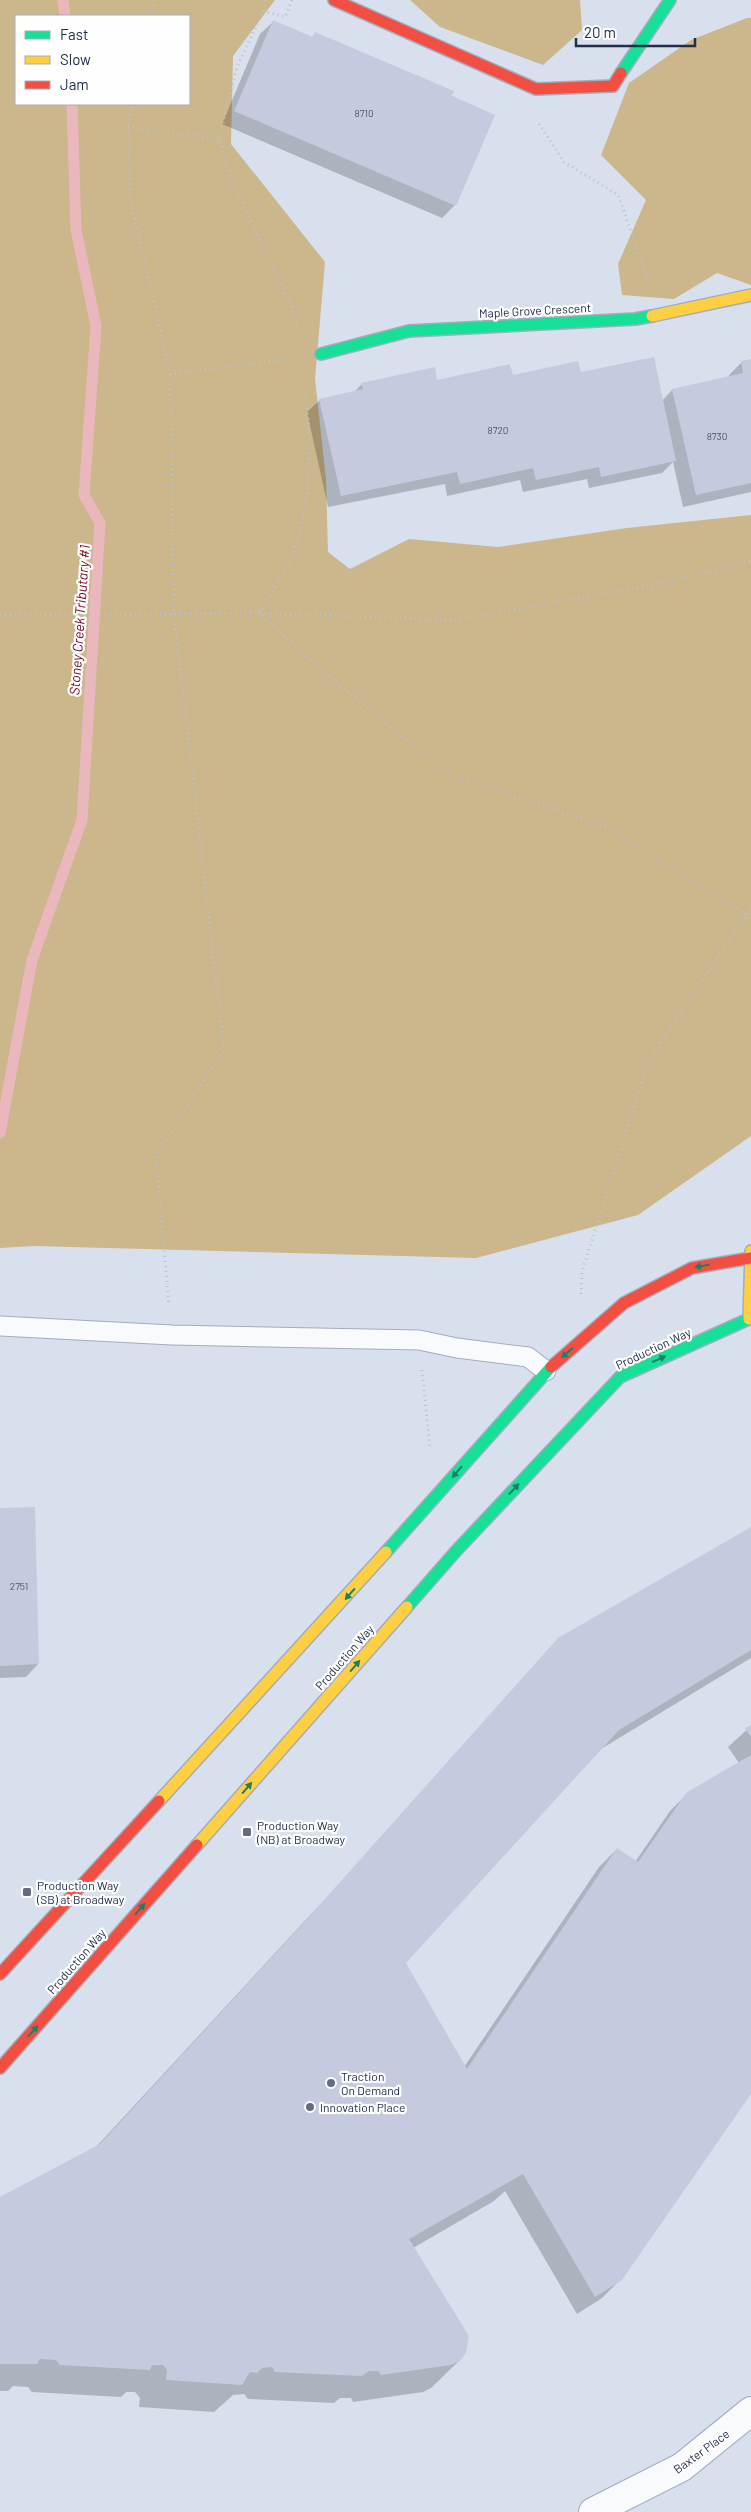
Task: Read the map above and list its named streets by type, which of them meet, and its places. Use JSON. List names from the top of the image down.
{
  "streets": {
    "street": ["Maple Grove Crescent", "Production Way", "Baxter Place"]
  },
  "water": ["Stoney Creek Tributary #1"],
  "places": {
    "transit": ["Production Way (NB) at Broadway", "Production Way (SB) at Broadway"],
    "other": ["Traction On Demand", "Innovation Place"]
  },
  "house_numbers": [
    "8710",
    "8720",
    "8730",
    "2751"
  ],
  "legend": ["Fast", "Slow", "Jam"],
  "scale_bar": "20 m"
}
